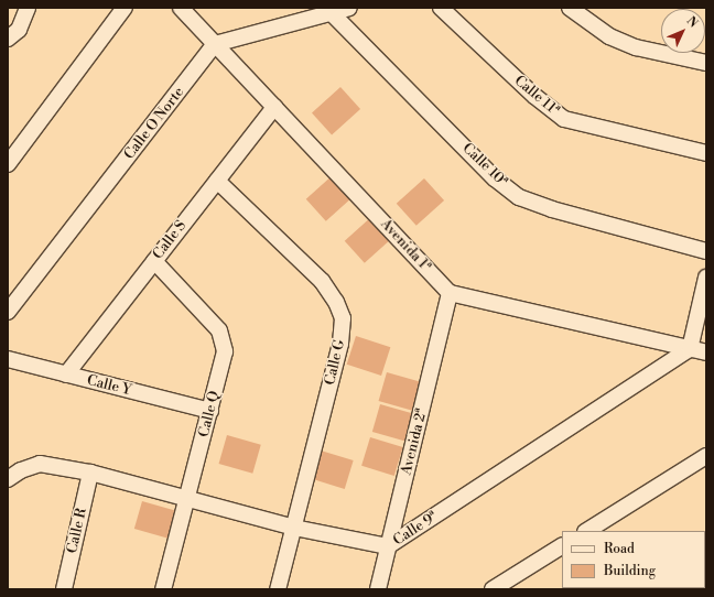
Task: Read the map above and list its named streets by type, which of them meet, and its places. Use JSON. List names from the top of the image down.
{
  "streets": {
    "street": [
      "Calle 11ª",
      "Calle O Norte",
      "Calle 10ª",
      "Calle S",
      "Avenida 1ª",
      "Calle G",
      "Calle Y",
      "Calle Q",
      "Avenida 2ª",
      "Calle 9ª",
      "Calle R"
    ]
  },
  "crossings": [
    ["Calle O Norte", "Avenida 1ª"],
    ["Calle S", "Avenida 1ª"],
    ["Calle S", "Calle G"],
    ["Calle S", "Calle Y"],
    ["Calle S", "Calle Q"],
    ["Avenida 1ª", "Avenida 2ª"],
    ["Calle G", "Calle 9ª"],
    ["Calle Y", "Calle Q"],
    ["Calle Q", "Calle 9ª"],
    ["Avenida 2ª", "Calle 9ª"],
    ["Calle 9ª", "Calle R"]
  ],
  "legend": ["Road", "Building"],
  "north": "top right"
}
